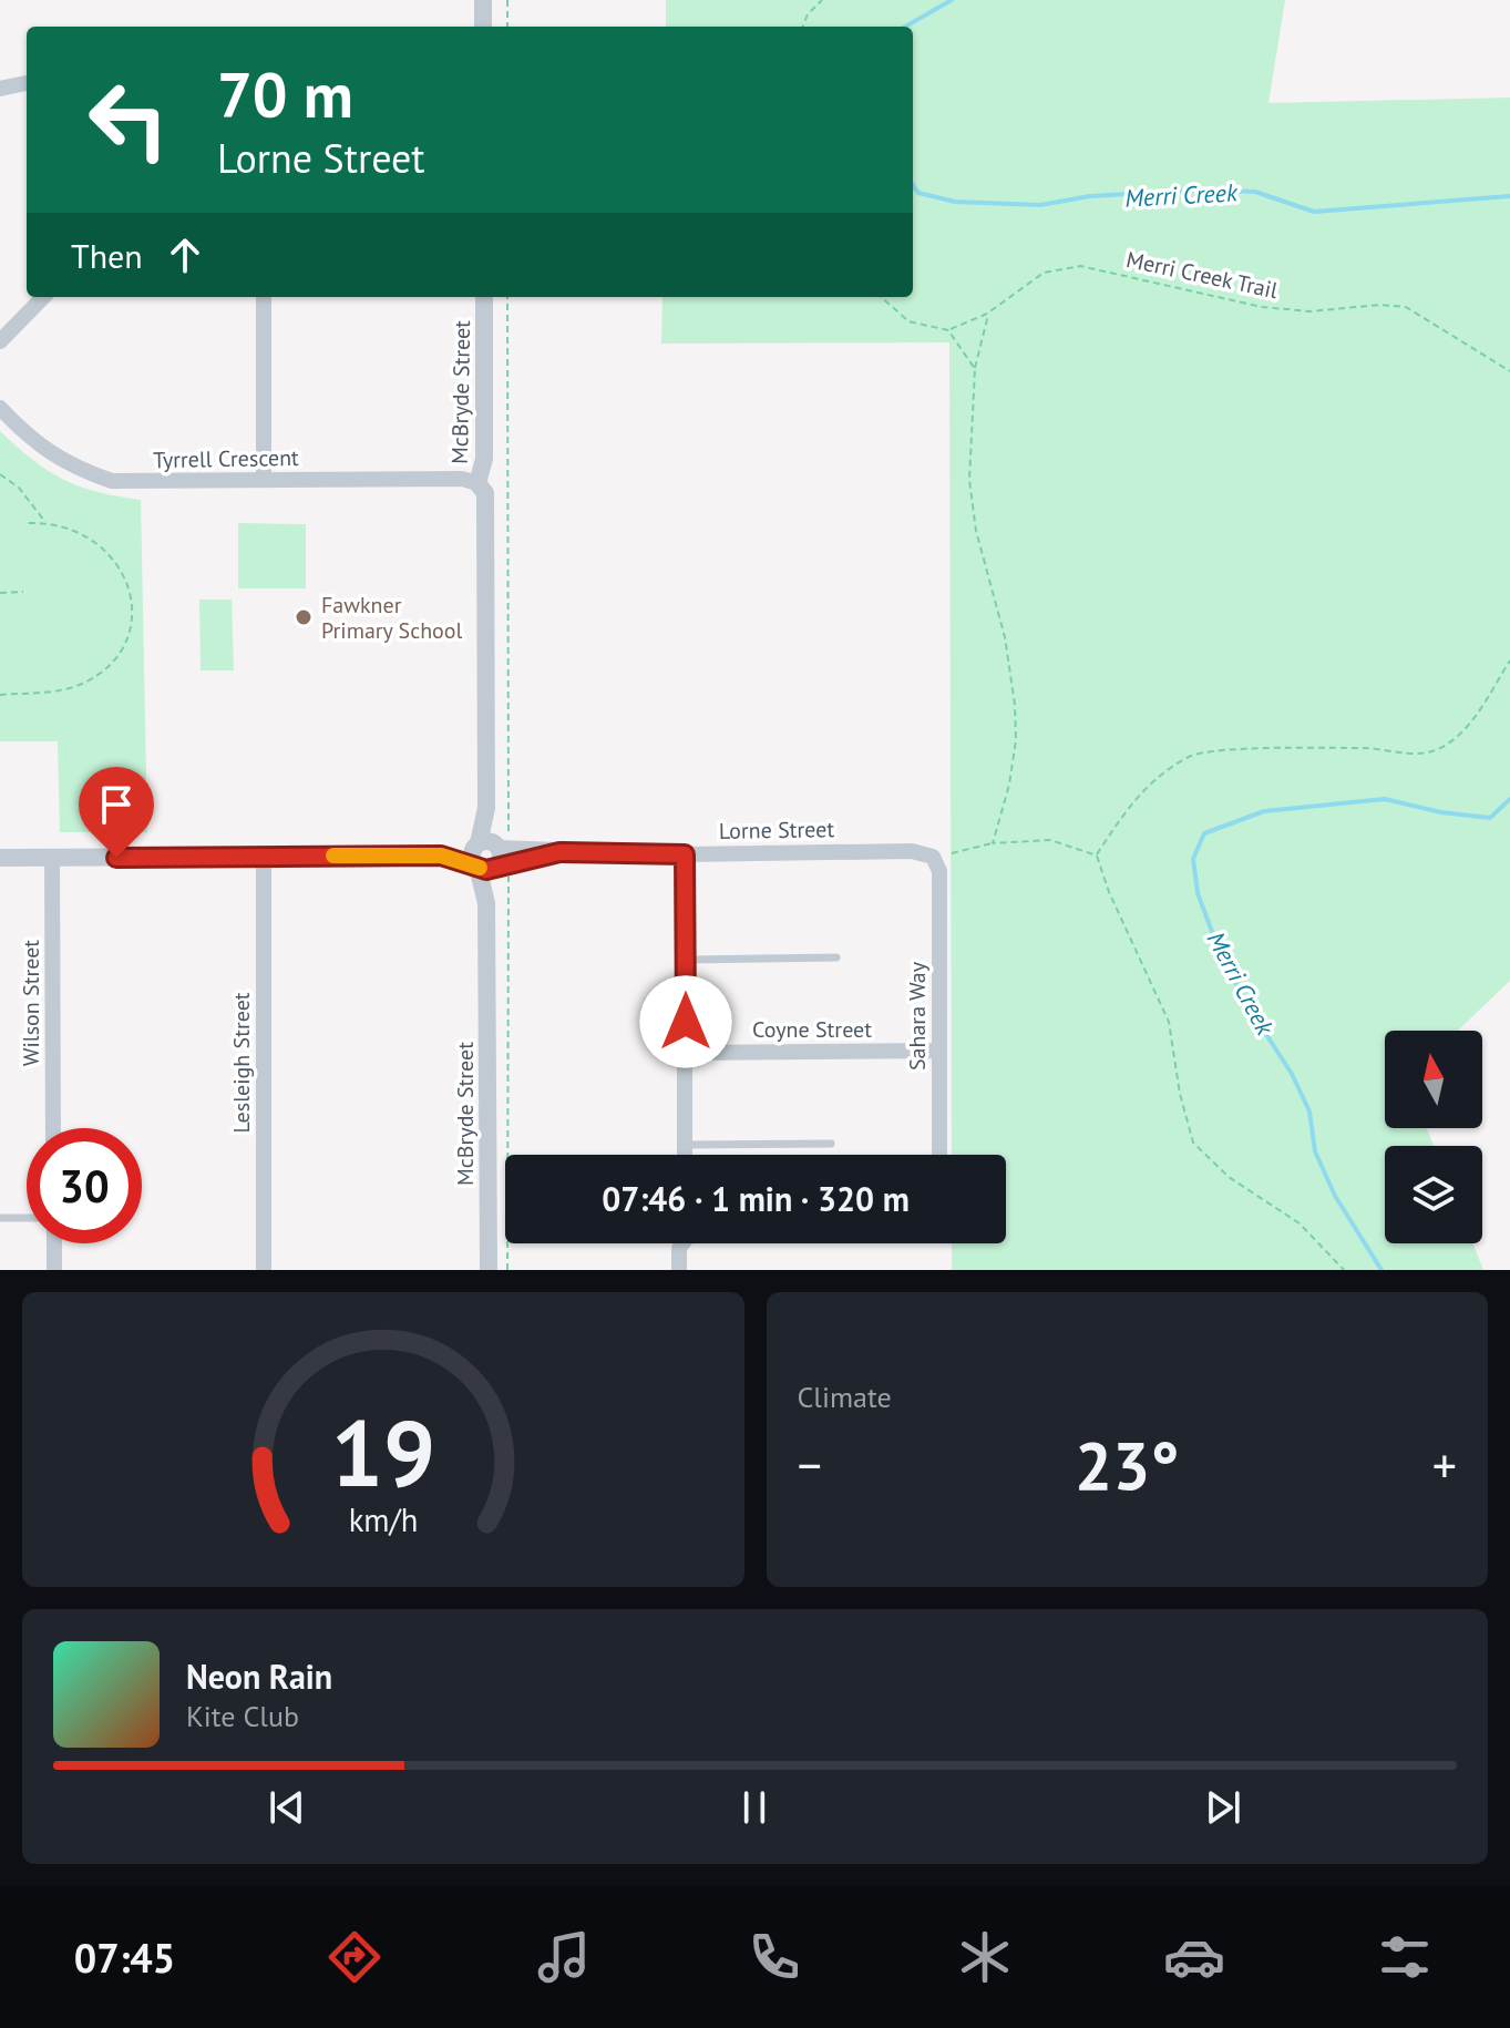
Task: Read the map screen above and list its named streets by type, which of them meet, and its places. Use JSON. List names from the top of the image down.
{
  "streets": {
    "street": [
      "McBryde Street",
      "Tyrrell Crescent",
      "Lorne Street",
      "Wilson Street",
      "Sahara Way",
      "Coyne Street",
      "Lesleigh Street"
    ],
    "path": ["Merri Creek Trail"]
  },
  "crossings": [
    ["McBryde Street", "Tyrrell Crescent"],
    ["McBryde Street", "Lorne Street"],
    ["Lorne Street", "Wilson Street"],
    ["Lorne Street", "Sahara Way"],
    ["Lorne Street", "Lesleigh Street"],
    ["Sahara Way", "Coyne Street"]
  ],
  "water": ["Merri Creek"],
  "places": ["Fawkner Primary School"],
  "north": "top",
  "page": {
    "turn": ["70 m", "Lorne Street"],
    "then": "Then",
    "limit": "30",
    "trip": "07:46 · 1 min · 320 m",
    "tile": "Climate",
    "heat": ["−", "23°", "+"],
    "song": ["Neon Rain", "Kite Club"],
    "tabs": "07:45",
    "gauge": ["19", "km/h"]
  }
}
